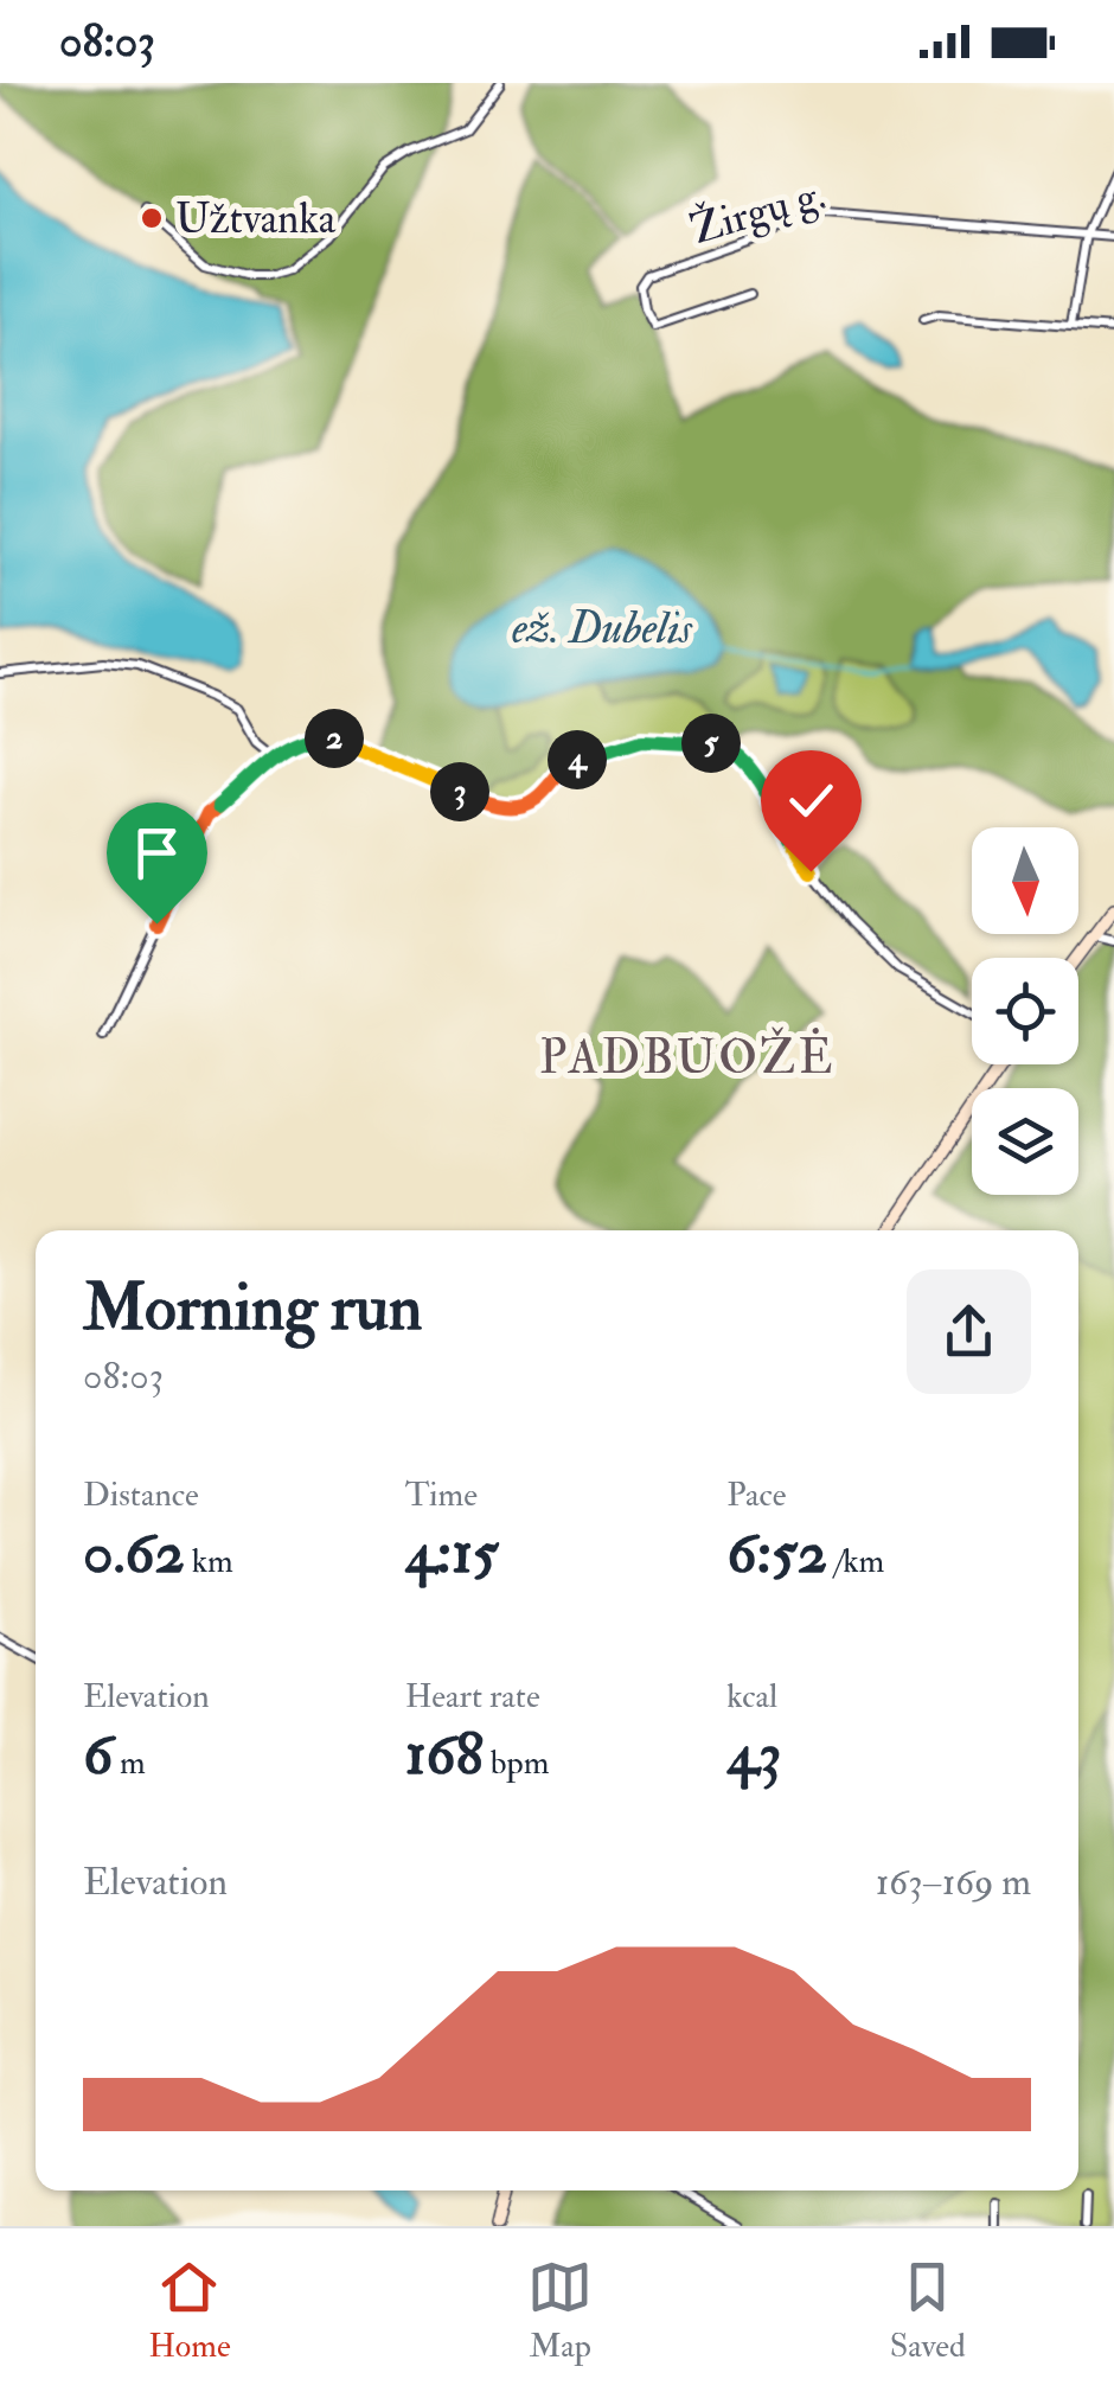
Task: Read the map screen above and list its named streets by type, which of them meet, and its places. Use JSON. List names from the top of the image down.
{
  "streets": {
    "street": ["Žirgų g."]
  },
  "districts": ["PADBUOŽĖ"],
  "water": ["ež. Dubelis"],
  "places": ["Užtvanka"],
  "north": "bottom",
  "page": {
    "status": "08:03",
    "pins": [
      "2",
      "5",
      "4",
      "3"
    ],
    "heading": ["Morning run", "08:03"],
    "stats": [
      ["Distance", "0.62 km"],
      ["Time", "4:15"],
      ["Pace", "6:52 /km"],
      ["Elevation", "6 m"],
      ["Heart rate", "168 bpm"],
      ["kcal", "43"]
    ],
    "chart": ["Elevation", "163–169 m"],
    "tabs": ["Home", "Map", "Saved"]
  }
}
